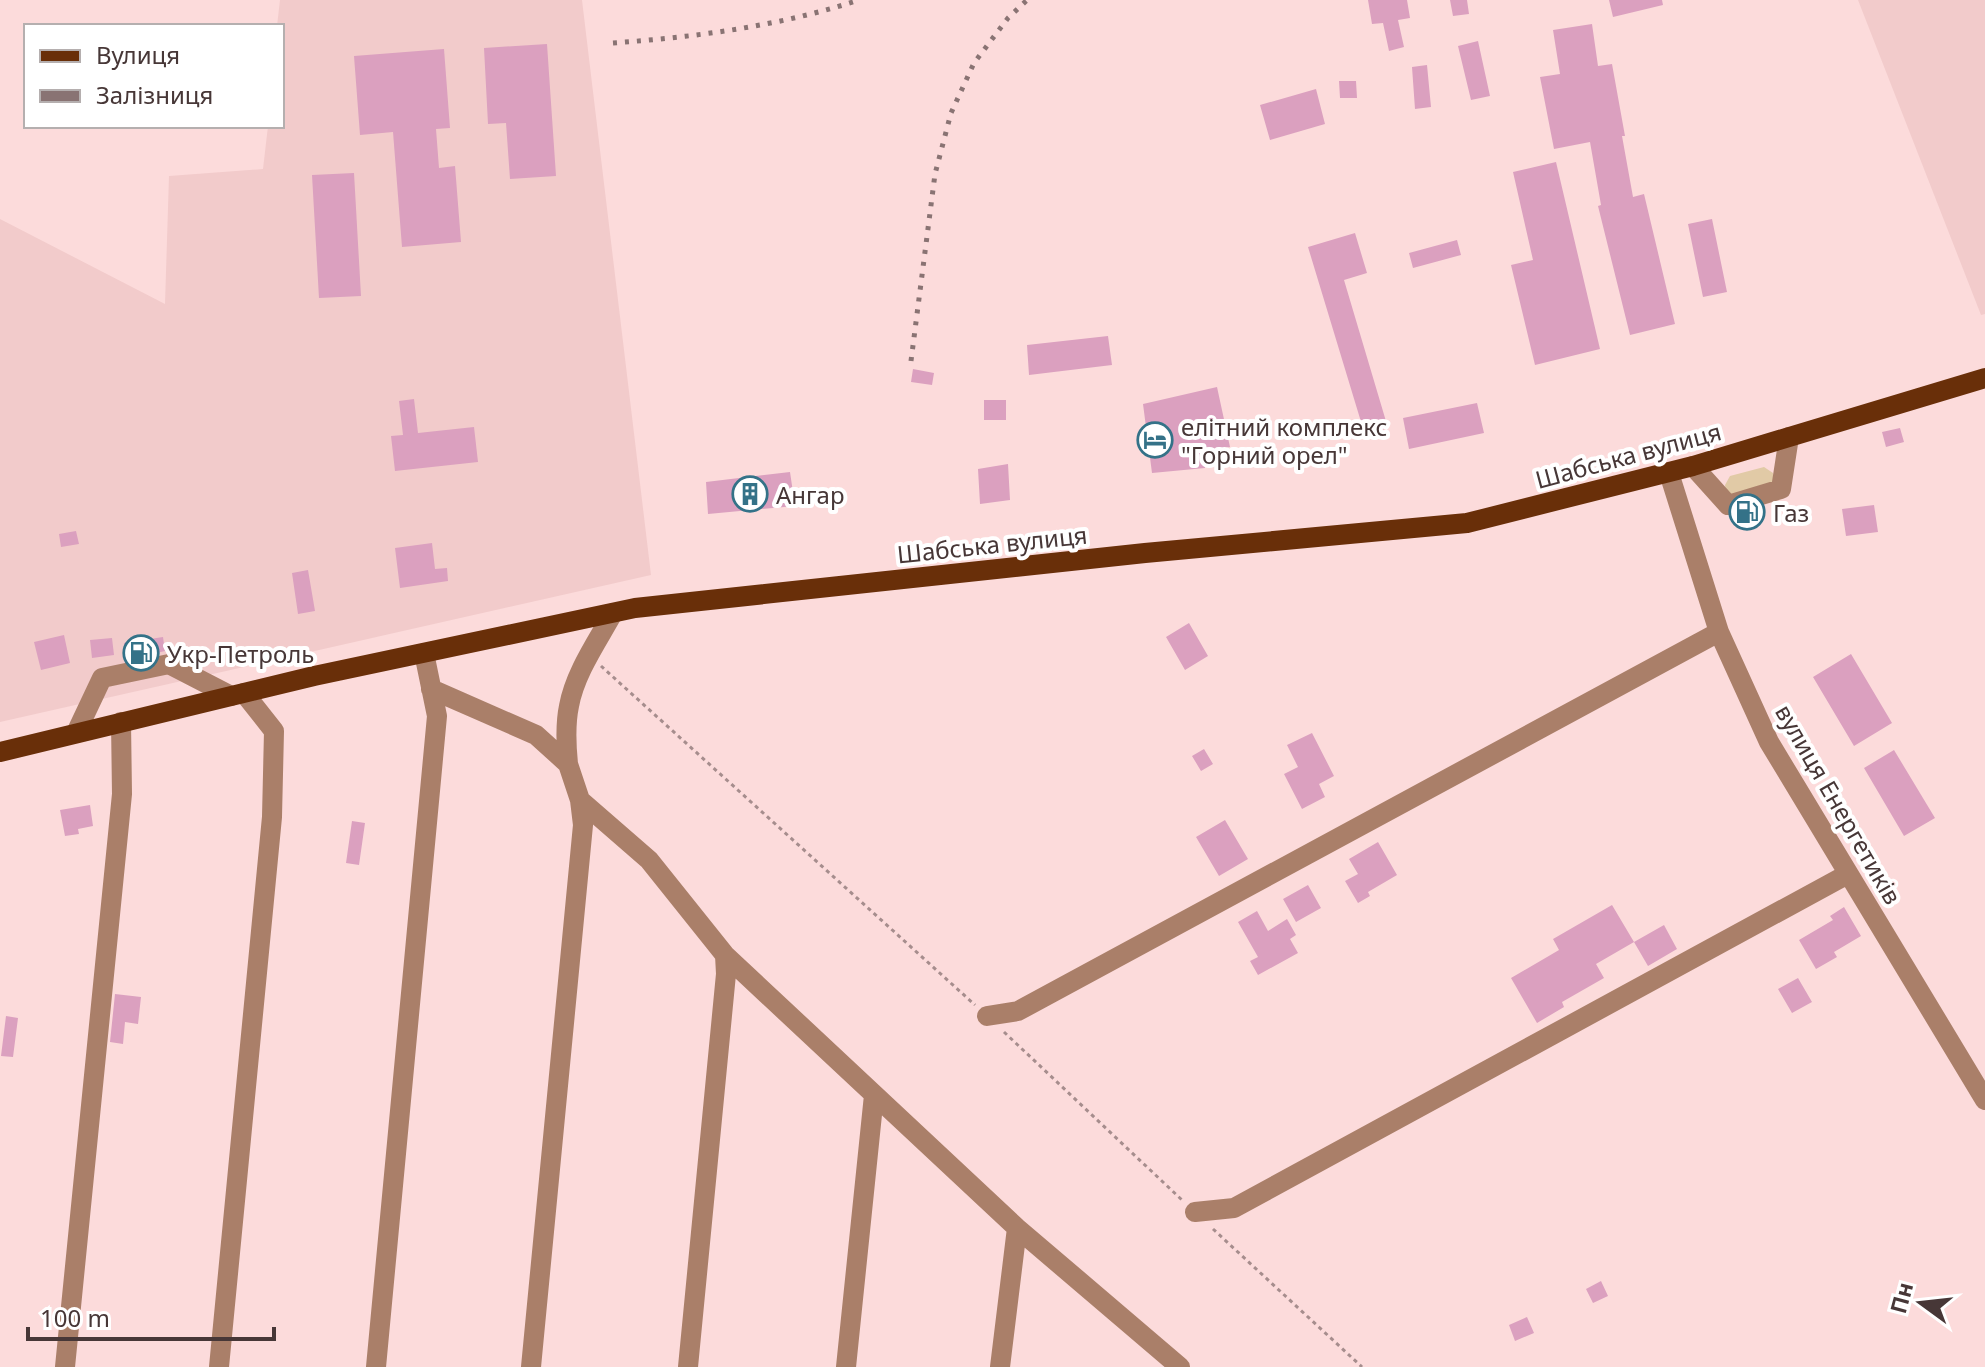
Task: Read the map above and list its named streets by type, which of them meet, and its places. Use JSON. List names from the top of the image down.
{
  "streets": {
    "main road": ["Шабська вулиця"],
    "street": ["вулиця Енергетиків"]
  },
  "crossings": [
    ["Шабська вулиця", "вулиця Енергетиків"]
  ],
  "places": {
    "hotel": ["елітний комплекс \"Горний орел\""],
    "building": ["Ангар"],
    "fuel station": ["Газ", "Укр-Петроль"]
  },
  "legend": ["Вулиця", "Залізниця"],
  "scale_bar": "100 m",
  "north": "left"
}
